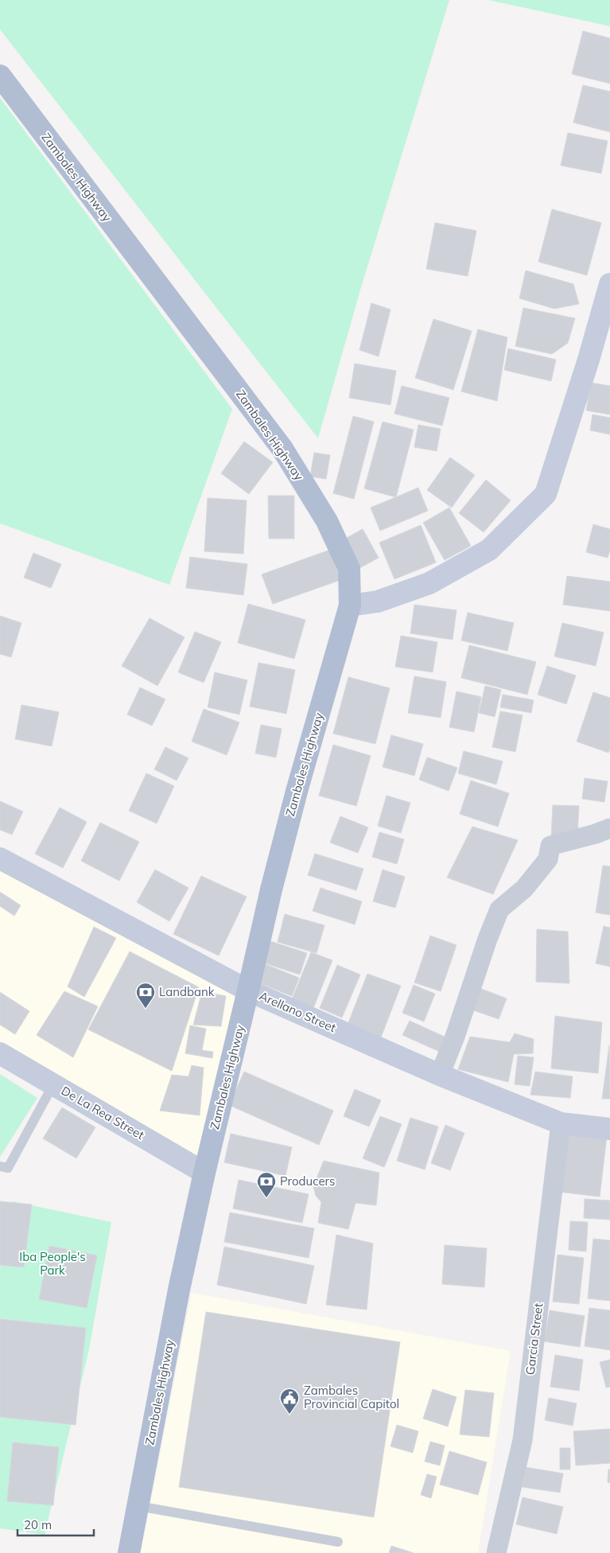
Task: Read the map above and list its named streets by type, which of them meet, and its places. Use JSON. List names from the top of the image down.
{
  "streets": {
    "main road": ["Zambales Highway"],
    "street": ["Arellano Street", "De La Rea Street", "Garcia Street"]
  },
  "crossings": [
    ["Zambales Highway", "Arellano Street"],
    ["Zambales Highway", "De La Rea Street"],
    ["Arellano Street", "Garcia Street"]
  ],
  "parks": ["Iba People's Park"],
  "places": {
    "bank": ["Landbank", "Producers"],
    "public building": ["Zambales Provincial Capitol"]
  },
  "scale_bar": "20 m"
}
